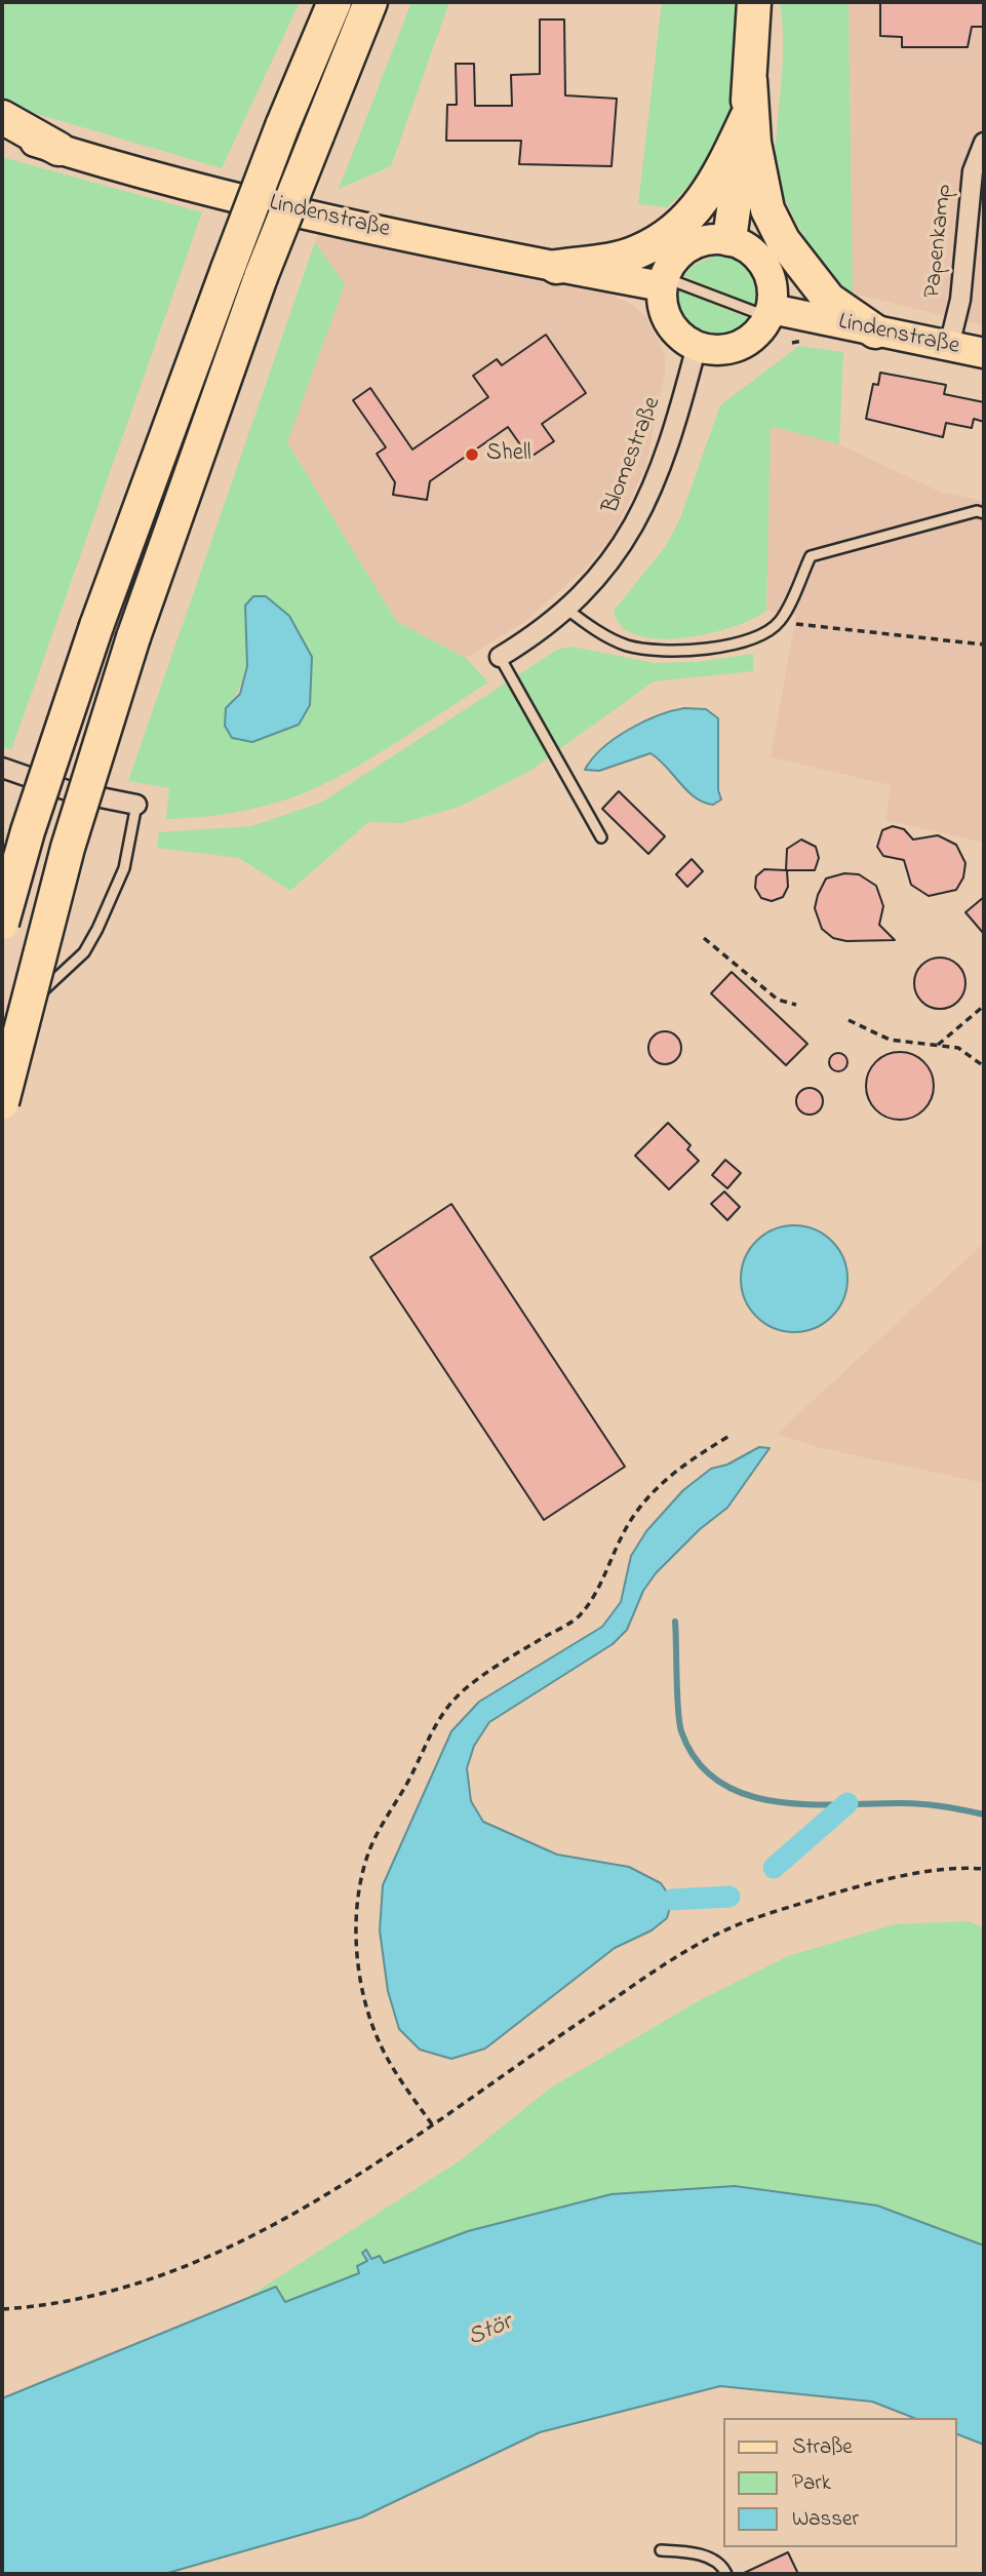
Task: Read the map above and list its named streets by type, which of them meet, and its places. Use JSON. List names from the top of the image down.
{
  "streets": {
    "main road": ["Lindenstraße"],
    "street": ["Papenkamp", "Blomestraße"]
  },
  "crossings": [
    ["Lindenstraße", "Papenkamp"]
  ],
  "water": ["Stör"],
  "places": ["Shell"],
  "legend": ["Straße", "Park", "Wasser"]
}
